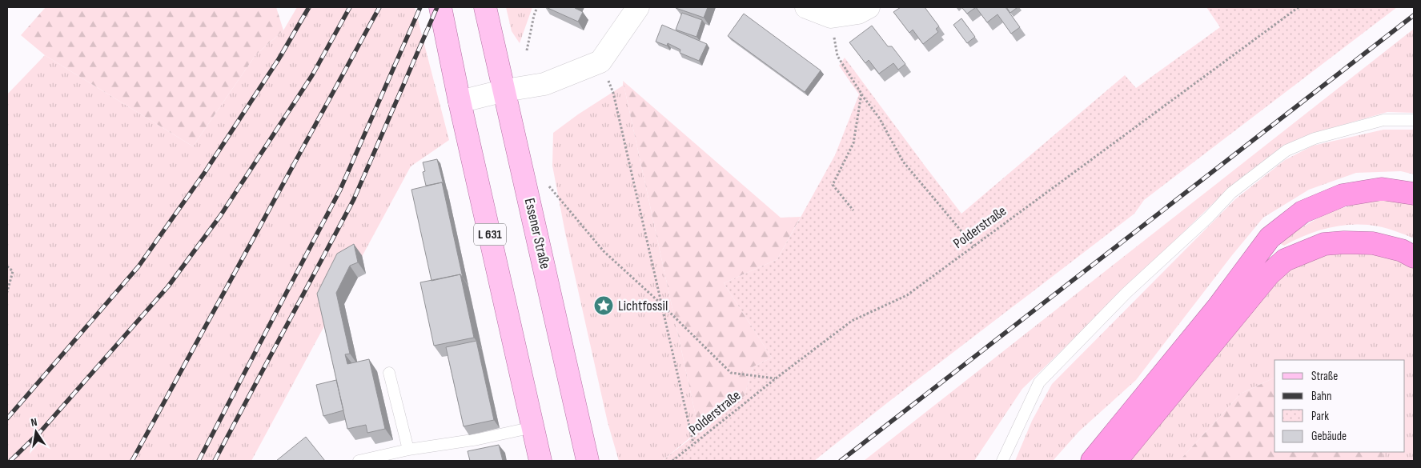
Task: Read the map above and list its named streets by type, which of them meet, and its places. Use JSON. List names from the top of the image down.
{
  "streets": {
    "main road": ["Essener Straße", "L 631"],
    "path": ["Polderstraße"]
  },
  "places": {
    "place": ["Lichtfossil"]
  },
  "legend": [
    "Straße",
    "Bahn",
    "Park",
    "Gebäude"
  ],
  "north": "top"
}
